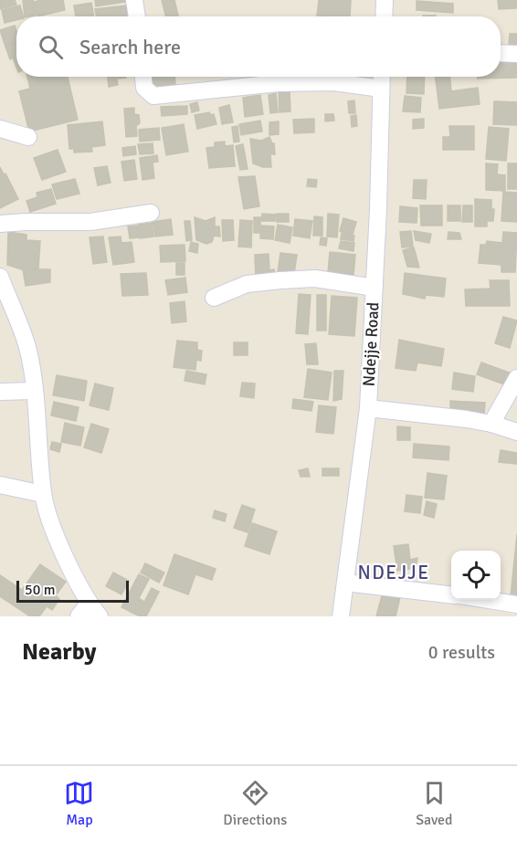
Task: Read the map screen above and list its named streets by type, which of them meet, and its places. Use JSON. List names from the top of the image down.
{
  "streets": {
    "street": ["Ndejje Road"]
  },
  "districts": ["NDEJJE"],
  "scale_bar": "50 m",
  "page": {
    "search": "Search here",
    "scale": "50 m",
    "heading": ["Nearby", "0 results"],
    "nav": ["Map", "Directions", "Saved"]
  }
}
